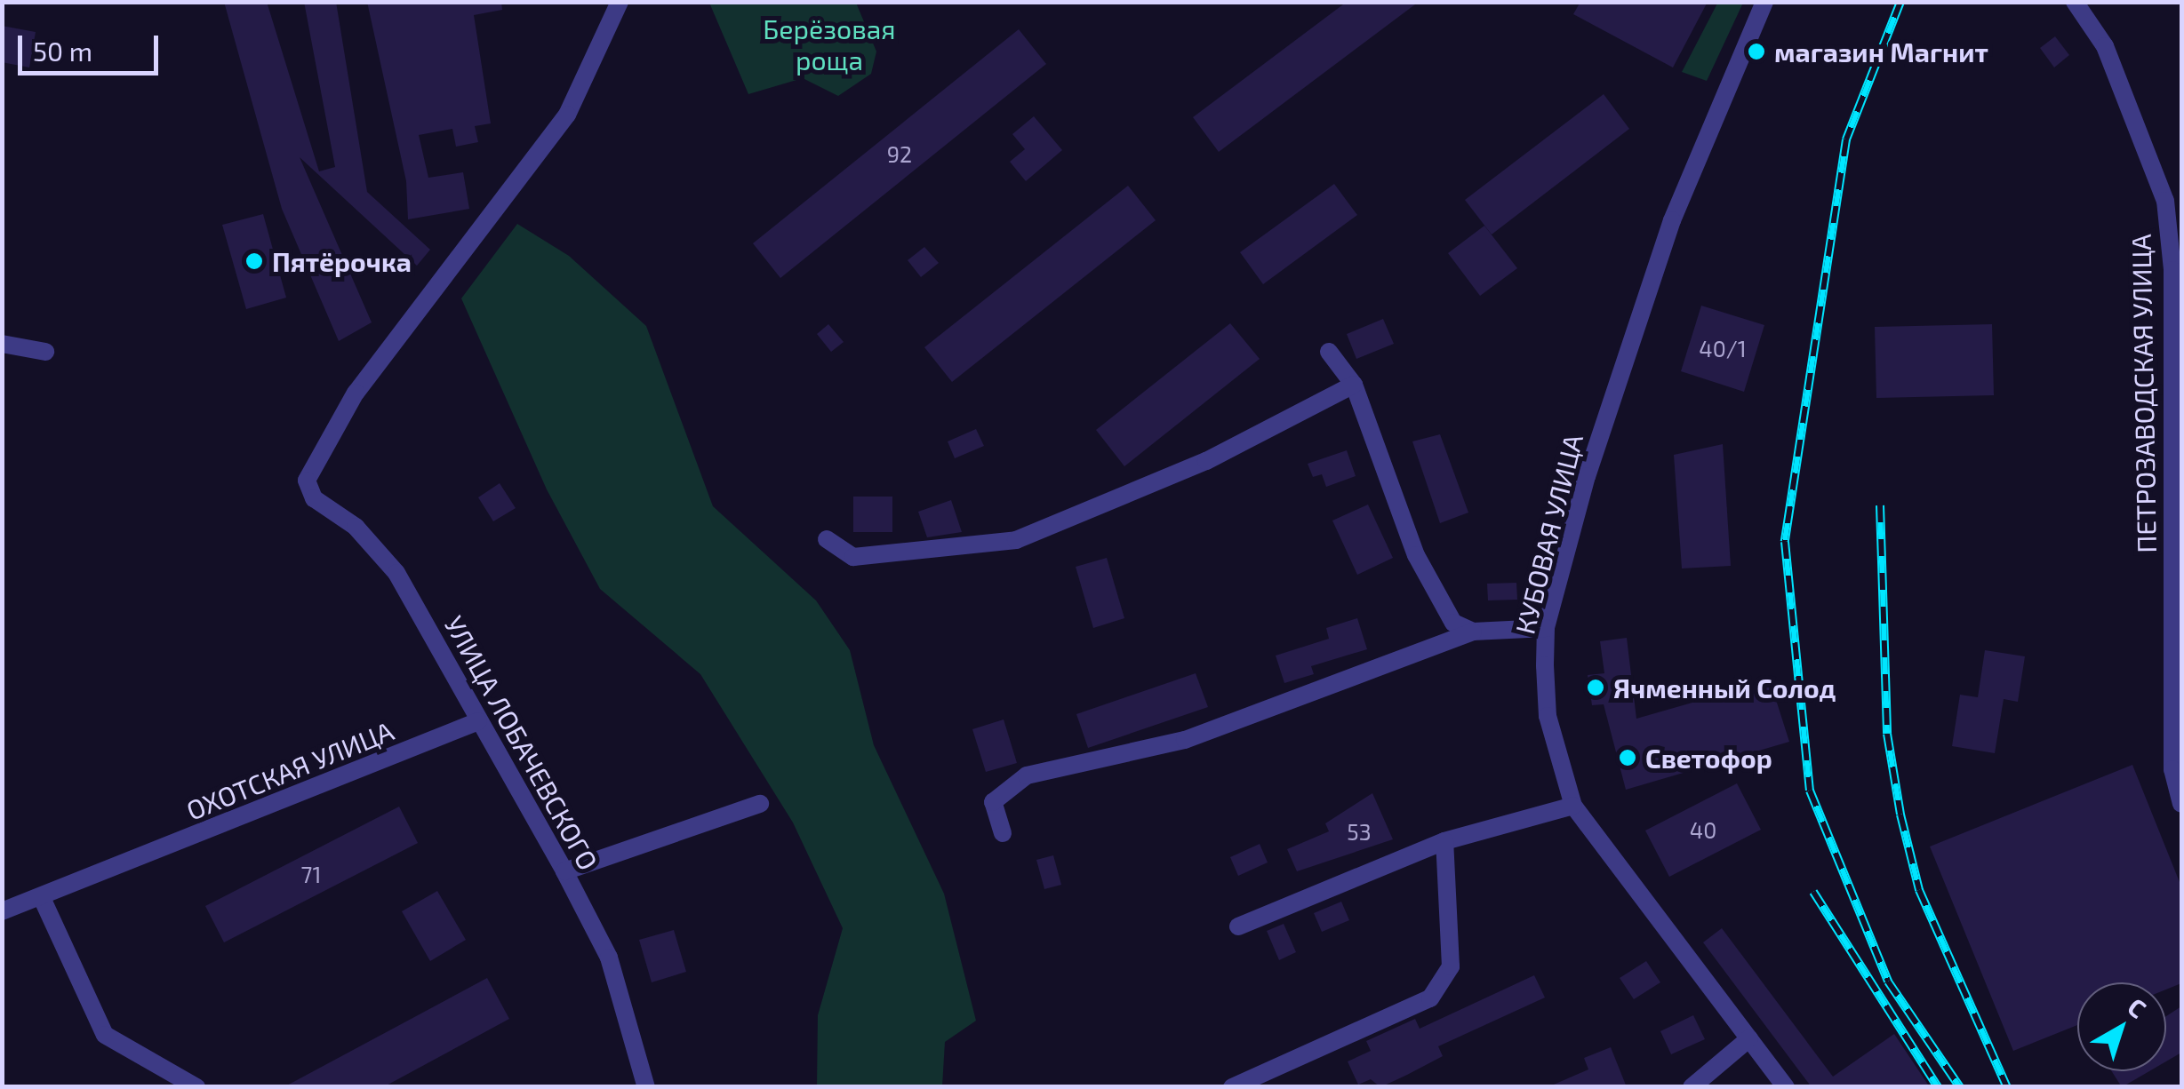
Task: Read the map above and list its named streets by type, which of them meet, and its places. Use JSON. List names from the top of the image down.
{
  "streets": {
    "street": [
      "ПЕТРОЗАВОДСКАЯ УЛИЦА",
      "КУБОВАЯ УЛИЦА",
      "УЛИЦА ЛОБАЧЕВСКОГО",
      "ОХОТСКАЯ УЛИЦА"
    ]
  },
  "crossings": [
    ["УЛИЦА ЛОБАЧЕВСКОГО", "ОХОТСКАЯ УЛИЦА"]
  ],
  "parks": ["Берёзовая роща"],
  "places": [
    "магазин Магнит",
    "Пятёрочка",
    "Ячменный Солод",
    "Светофор"
  ],
  "house_numbers": [
    "92",
    "40/1",
    "40",
    "53",
    "71"
  ],
  "scale_bar": "50 m",
  "north": "top right"
}
